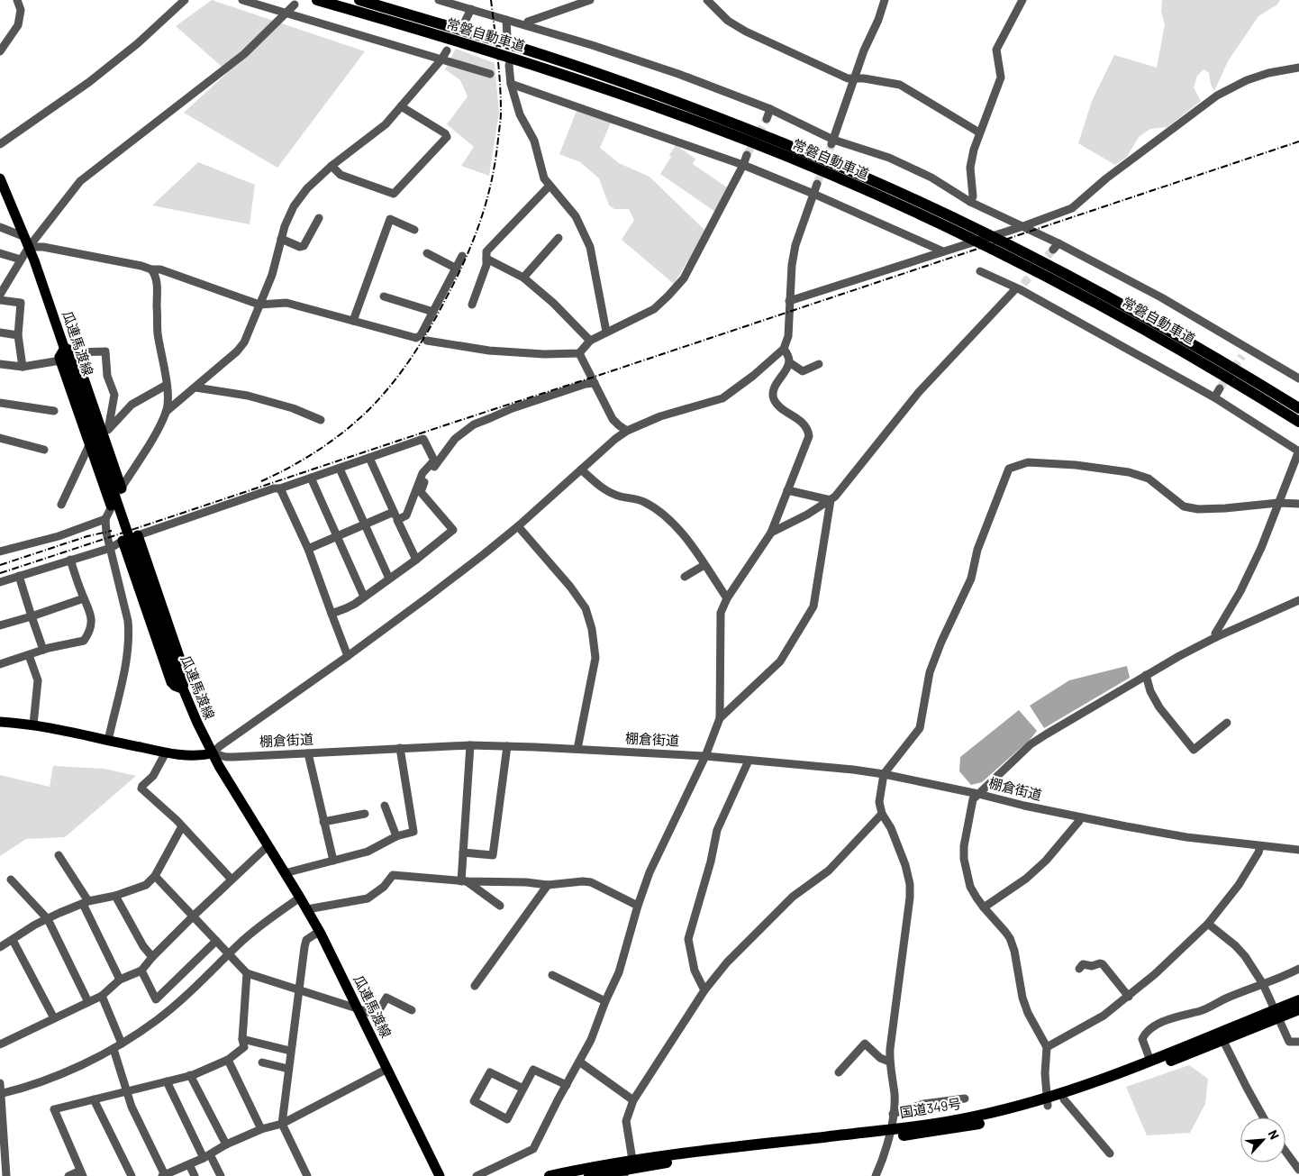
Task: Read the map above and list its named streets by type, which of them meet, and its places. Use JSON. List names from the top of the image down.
{
  "streets": {
    "highway": ["常磐自動車道", "国道349号"],
    "main road": ["瓜連馬渡線", "棚倉街道"]
  },
  "crossings": [
    ["瓜連馬渡線", "棚倉街道"]
  ],
  "north": "top right"
}
